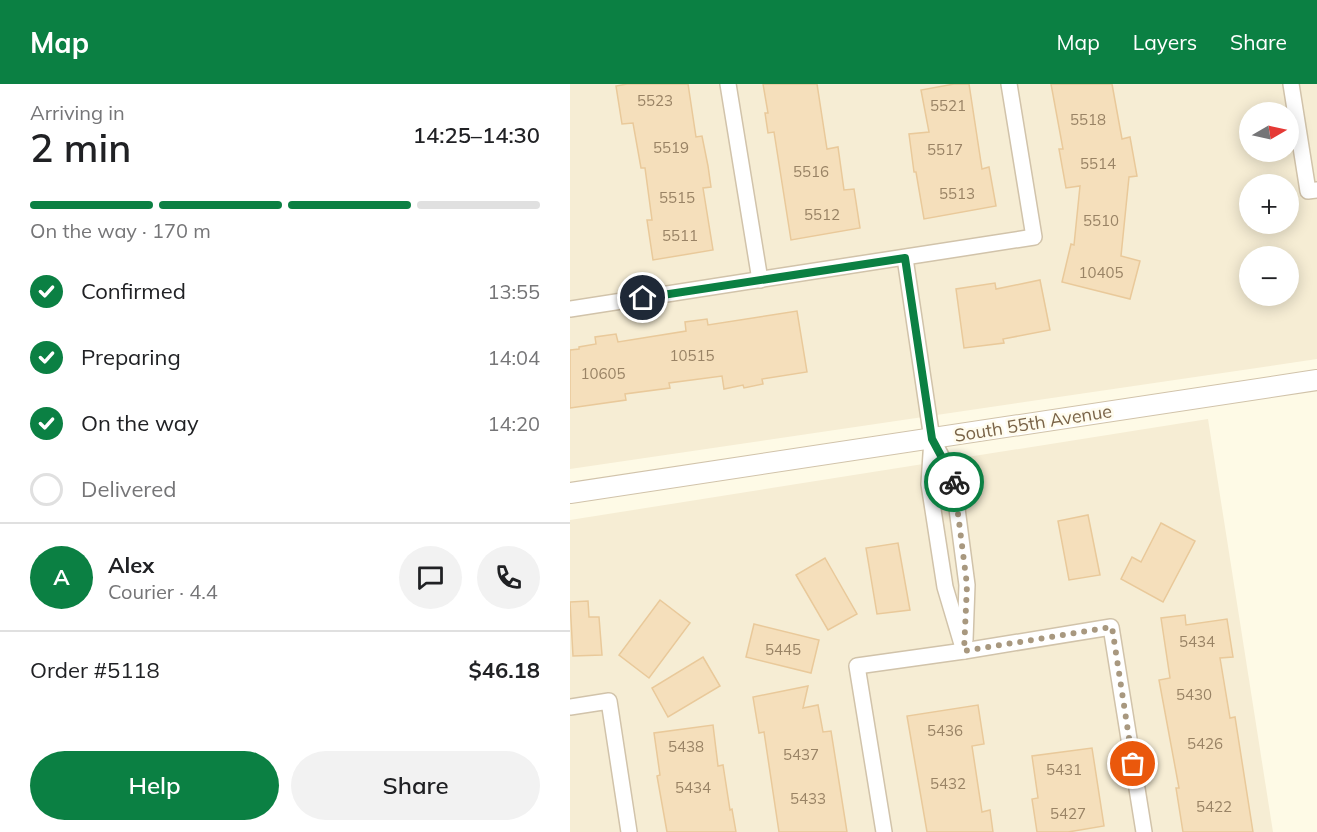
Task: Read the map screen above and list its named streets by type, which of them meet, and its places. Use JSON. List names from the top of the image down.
{
  "streets": {
    "street": ["South 55th Avenue"]
  },
  "house_numbers": [
    "5523",
    "5521",
    "5518",
    "5519",
    "5517",
    "5514",
    "5516",
    "5513",
    "5515",
    "5512",
    "5510",
    "5511",
    "10405",
    "10515",
    "10605",
    "5434",
    "5445",
    "5430",
    "5436",
    "5426",
    "5438",
    "5437",
    "5431",
    "5432",
    "5434",
    "5433",
    "5422",
    "5427"
  ],
  "north": "right",
  "page": {
    "header": "Map",
    "nav": ["Map", "Layers", "Share"],
    "heading": ["2 min", "Arriving in", "14:25–14:30"],
    "panel": [
      "Alex",
      "Courier · 4.4",
      "Order #5118",
      "$46.18"
    ],
    "map_buttons": ["+", "−"],
    "bar": "On the way · 170 m",
    "list": [
      ["Confirmed", "13:55"],
      ["Preparing", "14:04"],
      ["On the way", "14:20"],
      "Delivered"
    ],
    "round": "A",
    "buttons": ["Help", "Share"]
  }
}
